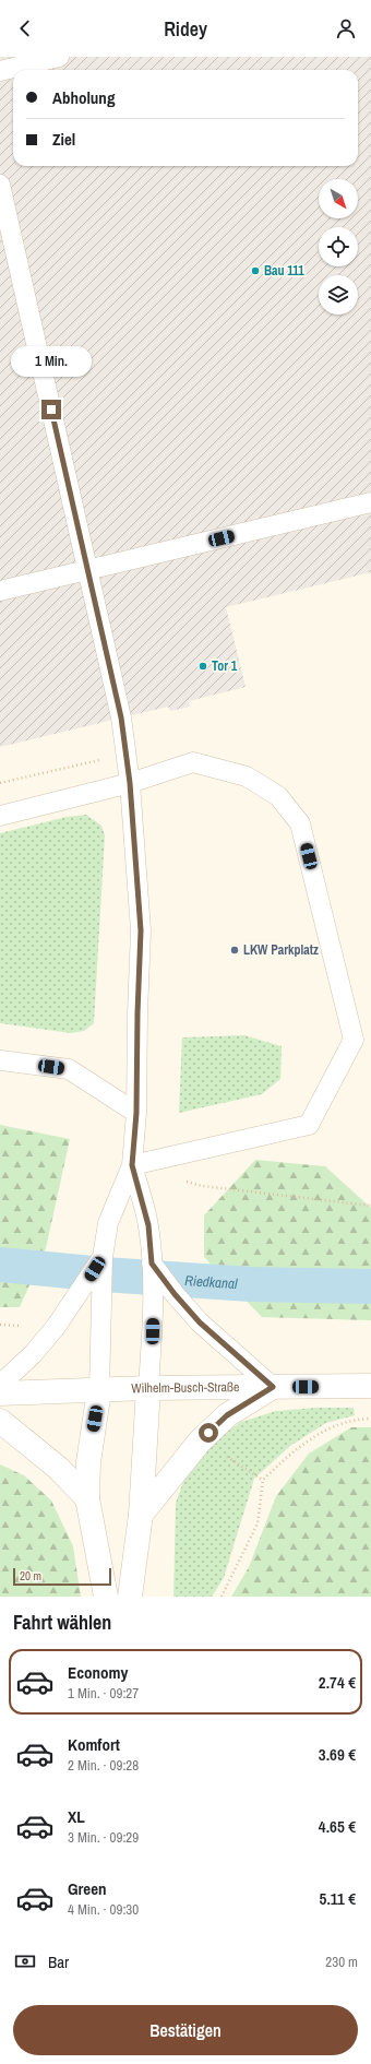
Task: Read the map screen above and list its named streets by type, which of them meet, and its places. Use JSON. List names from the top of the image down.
{
  "streets": {
    "main road": ["Wilhelm-Busch-Straße"]
  },
  "water": ["Riedkanal"],
  "places": ["Bau 111", "Tor 1", "LKW Parkplatz"],
  "scale_bar": "20 m",
  "north": "bottom right",
  "page": {
    "header": "Ridey",
    "banner": ["Abholung", "Ziel"],
    "bubble": "1 Min.",
    "scale": "20 m",
    "heading": "Fahrt wählen",
    "list": [
      {
        "name": "Economy",
        "note": "1 Min. · 09:27",
        "value": "2.74 €"
      },
      {
        "name": "Komfort",
        "note": "2 Min. · 09:28",
        "value": "3.69 €"
      },
      {
        "name": "XL",
        "note": "3 Min. · 09:29",
        "value": "4.65 €"
      },
      {
        "name": "Green",
        "note": "4 Min. · 09:30",
        "value": "5.11 €"
      }
    ],
    "pay": ["Bar", "230 m"],
    "buttons": "Bestätigen"
  }
}
